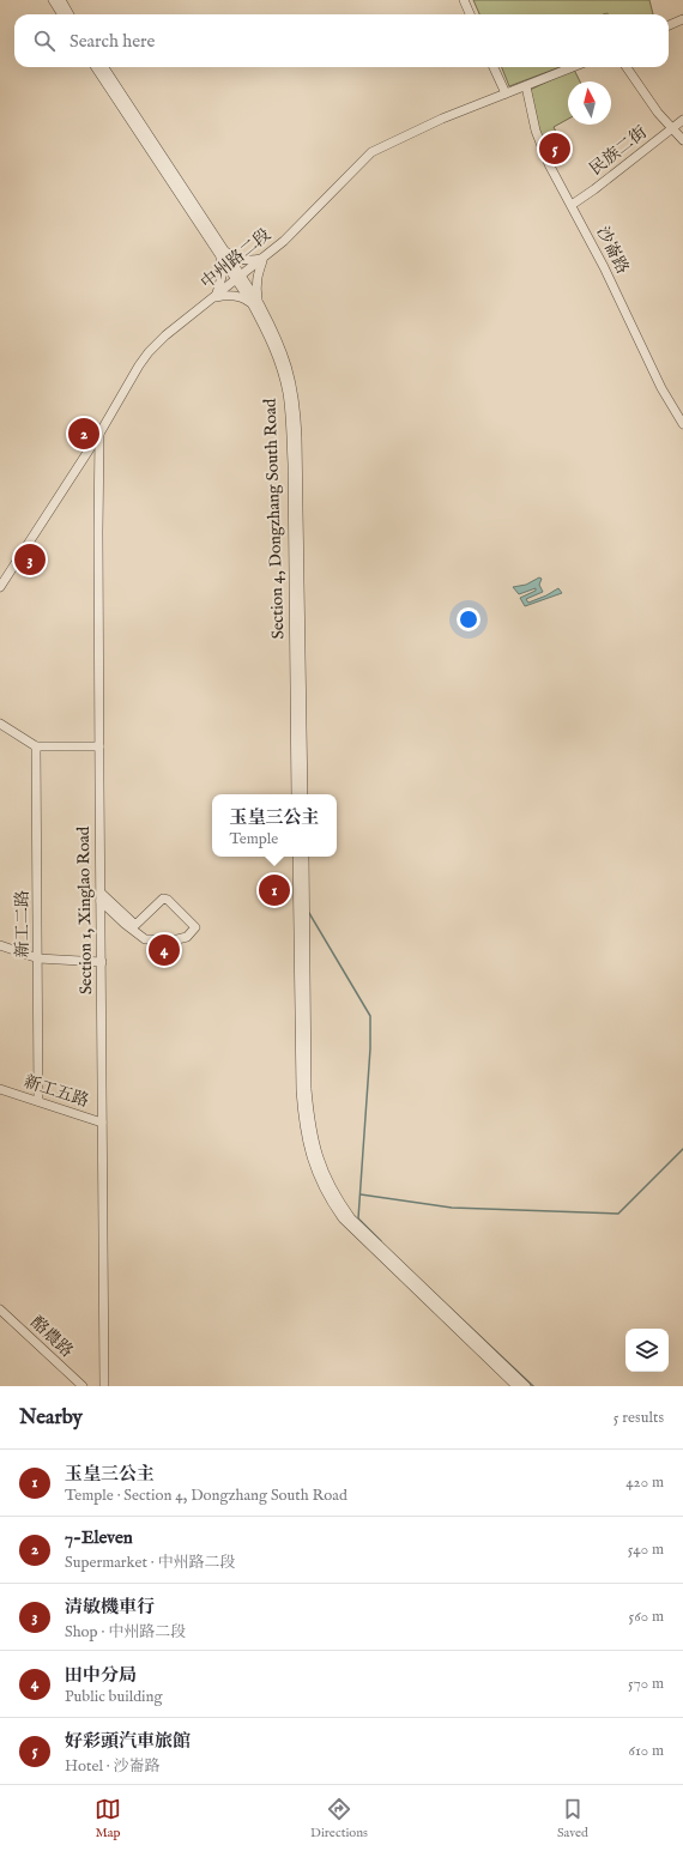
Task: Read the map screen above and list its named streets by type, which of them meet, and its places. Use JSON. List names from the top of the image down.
{
  "streets": {
    "street": [
      "民族二街",
      "沙崙路",
      "中州路二段",
      "Section 4, Dongzhang South Road",
      "Section 1, Xinglao Road",
      "新工二路",
      "新工五路",
      "酪農路"
    ]
  },
  "crossings": [
    ["民族二街", "沙崙路"],
    ["沙崙路", "中州路二段"],
    ["中州路二段", "Section 4, Dongzhang South Road"],
    ["中州路二段", "Section 1, Xinglao Road"],
    ["Section 1, Xinglao Road", "新工五路"],
    ["新工二路", "新工五路"]
  ],
  "north": "top",
  "page": {
    "search": "Search here",
    "pins": [
      "5",
      "2",
      "3",
      "1",
      "4"
    ],
    "popup": ["玉皇三公主", "Temple"],
    "heading": ["Nearby", "5 results"],
    "list": [
      {
        "mark": "1",
        "name": "玉皇三公主",
        "note": "Temple · Section 4, Dongzhang South Road",
        "value": "420 m"
      },
      {
        "mark": "2",
        "name": "7-Eleven",
        "note": "Supermarket · 中州路二段",
        "value": "540 m"
      },
      {
        "mark": "3",
        "name": "清敏機車行",
        "note": "Shop · 中州路二段",
        "value": "560 m"
      },
      {
        "mark": "4",
        "name": "田中分局",
        "note": "Public building",
        "value": "570 m"
      },
      {
        "mark": "5",
        "name": "好彩頭汽車旅館",
        "note": "Hotel · 沙崙路",
        "value": "610 m"
      }
    ],
    "nav": ["Map", "Directions", "Saved"]
  }
}
